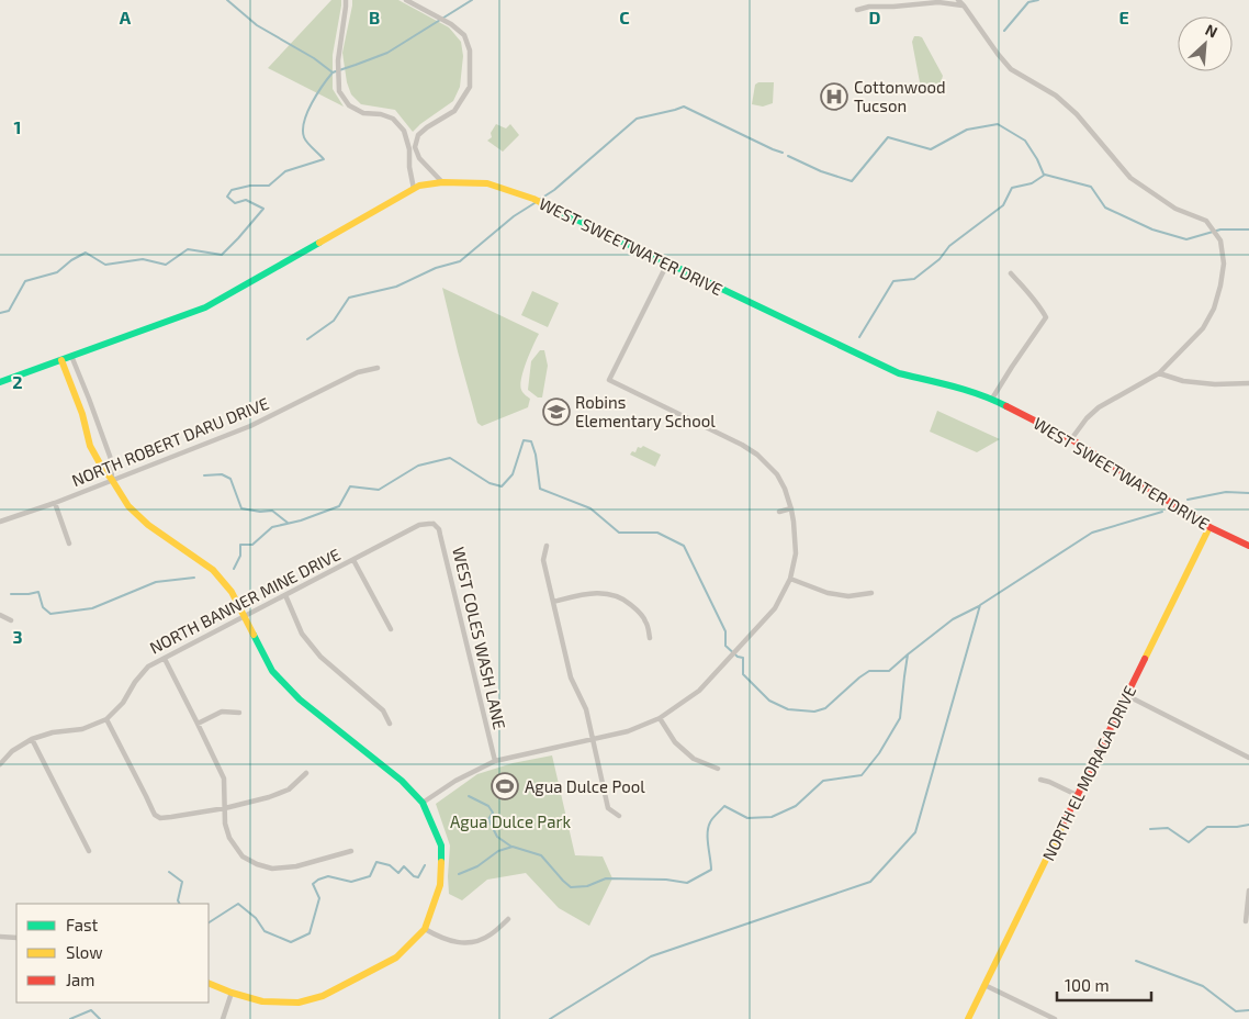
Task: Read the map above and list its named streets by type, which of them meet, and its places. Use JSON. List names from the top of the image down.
{
  "streets": {
    "street": [
      "WEST SWEETWATER DRIVE",
      "NORTH ROBERT DARU DRIVE",
      "NORTH BANNER MINE DRIVE",
      "WEST COLES WASH LANE",
      "NORTH EL MORAGA DRIVE"
    ]
  },
  "crossings": [
    ["WEST SWEETWATER DRIVE", "NORTH EL MORAGA DRIVE"],
    ["NORTH BANNER MINE DRIVE", "WEST COLES WASH LANE"]
  ],
  "parks": ["Agua Dulce Park"],
  "places": {
    "hospital": ["Cottonwood Tucson"],
    "school or university": ["Robins Elementary School"],
    "sports": ["Agua Dulce Pool"]
  },
  "legend": ["Fast", "Slow", "Jam"],
  "scale_bar": "100 m",
  "north": "top right",
  "grid": {
    "columns": [
      "A",
      "B",
      "C",
      "D",
      "E"
    ],
    "rows": ["1", "2", "3"]
  }
}
